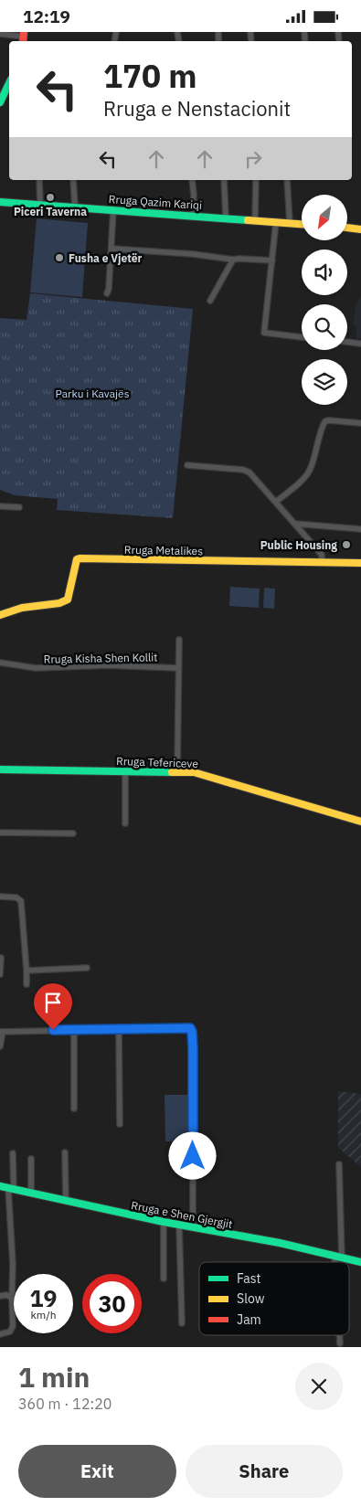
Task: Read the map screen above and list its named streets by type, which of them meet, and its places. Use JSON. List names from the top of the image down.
{
  "streets": {
    "street": [
      "Rruga Qazim Kariqi",
      "Rruga Metalikes",
      "Rruga Kisha Shen Kollit",
      "Rruga Tefericeve",
      "Rruga e Shen Gjergjit"
    ]
  },
  "parks": ["Parku i Kavajës"],
  "places": ["Piceri Taverna", "Fusha e Vjetër", "Public Housing"],
  "legend": ["Fast", "Slow", "Jam"],
  "north": "bottom left",
  "page": {
    "status": "12:19",
    "turn": ["170 m", "Rruga e Nenstacionit"],
    "speed": "19 km/h",
    "limit": "30",
    "heading": ["1 min", "360 m · 12:20"],
    "buttons": ["Exit", "Share"]
  }
}
